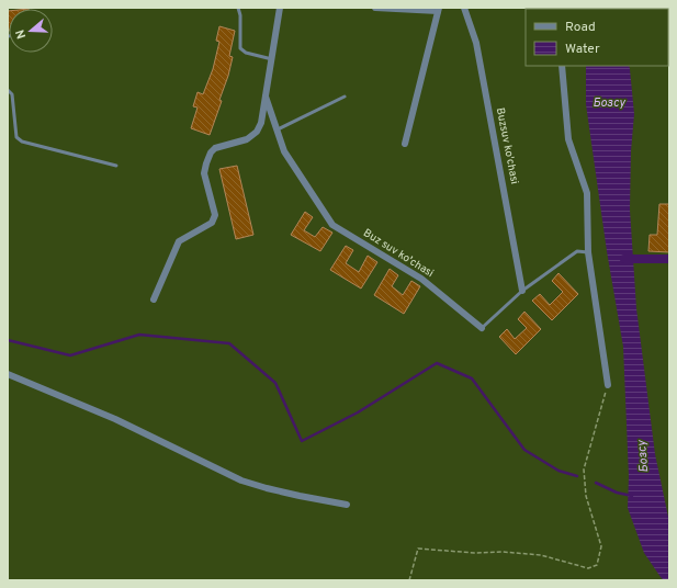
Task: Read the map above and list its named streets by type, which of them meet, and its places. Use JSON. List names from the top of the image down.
{
  "streets": {
    "street": ["Buzsuv ko'chasi", "Buz suv ko'chasi"]
  },
  "crossings": [
    ["Buzsuv ko'chasi", "Buz suv ko'chasi"]
  ],
  "water": ["Бозсу"],
  "legend": ["Road", "Water"],
  "north": "left"
}
